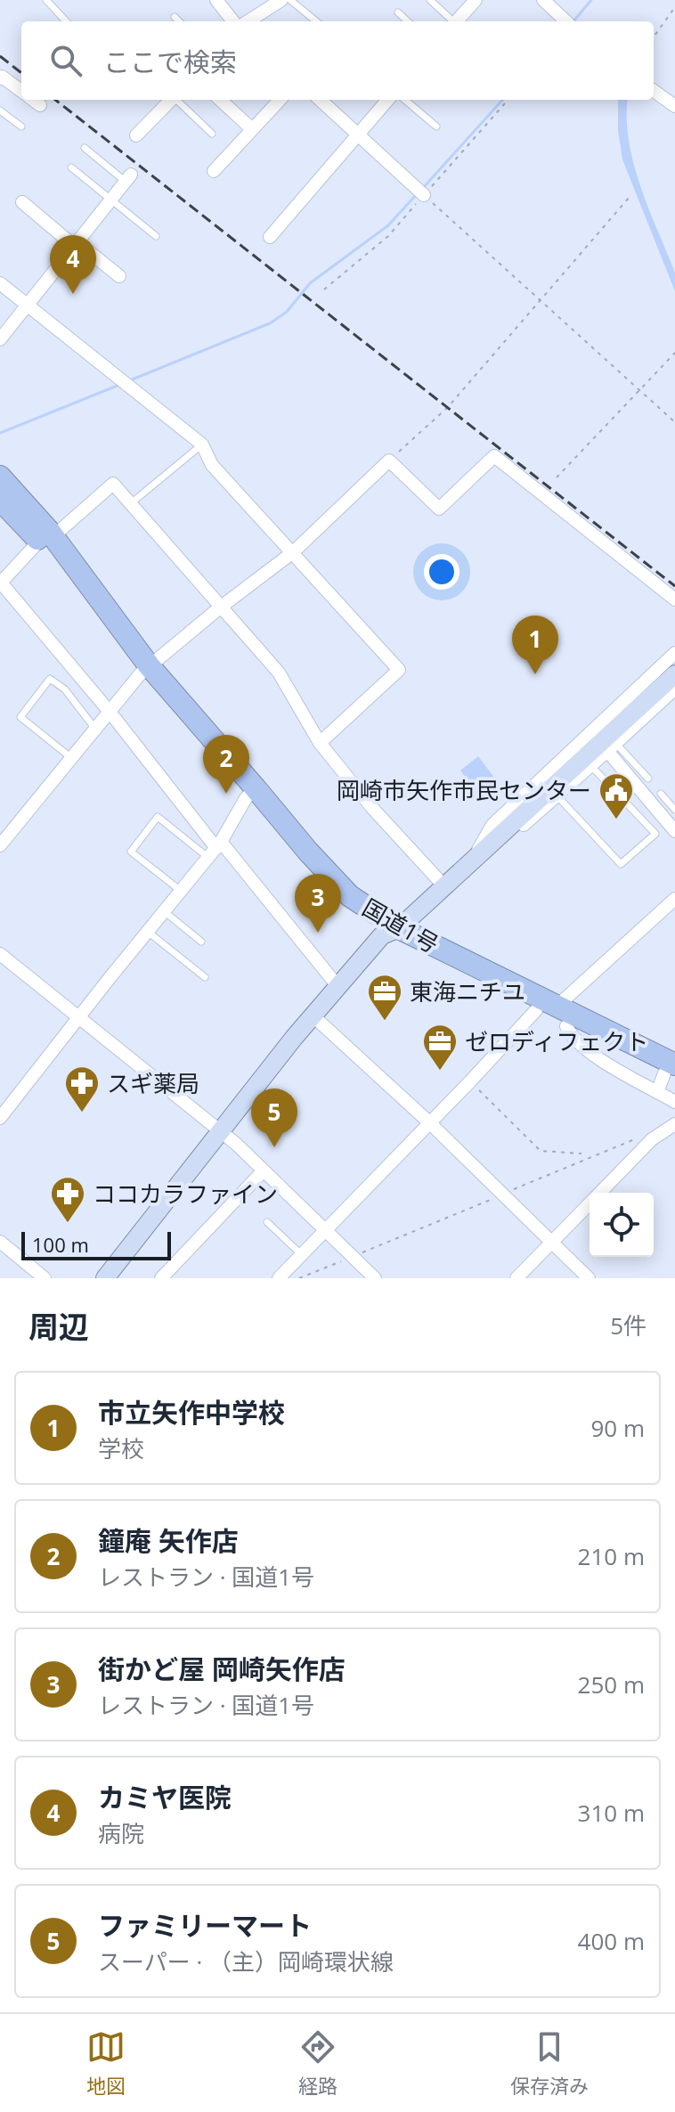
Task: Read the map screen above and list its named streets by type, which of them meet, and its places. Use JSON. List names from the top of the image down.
{
  "streets": {
    "highway": ["国道1号"]
  },
  "places": {
    "public building": ["岡崎市矢作市民センター"],
    "office": ["東海ニチユ", "ゼロディフェクト"],
    "pharmacy": ["スギ薬局", "ココカラファイン"]
  },
  "scale_bar": "100 m",
  "page": {
    "search": "ここで検索",
    "pins": [
      "4",
      "1",
      "2",
      "3",
      "5"
    ],
    "scale": "100 m",
    "heading": ["周辺", "5件"],
    "list": [
      {
        "mark": "1",
        "name": "市立矢作中学校",
        "note": "学校",
        "value": "90 m"
      },
      {
        "mark": "2",
        "name": "鐘庵 矢作店",
        "note": "レストラン · 国道1号",
        "value": "210 m"
      },
      {
        "mark": "3",
        "name": "街かど屋 岡崎矢作店",
        "note": "レストラン · 国道1号",
        "value": "250 m"
      },
      {
        "mark": "4",
        "name": "カミヤ医院",
        "note": "病院",
        "value": "310 m"
      },
      {
        "mark": "5",
        "name": "ファミリーマート",
        "note": "スーパー · （主）岡崎環状線",
        "value": "400 m"
      }
    ],
    "nav": ["地図", "経路", "保存済み"]
  }
}
